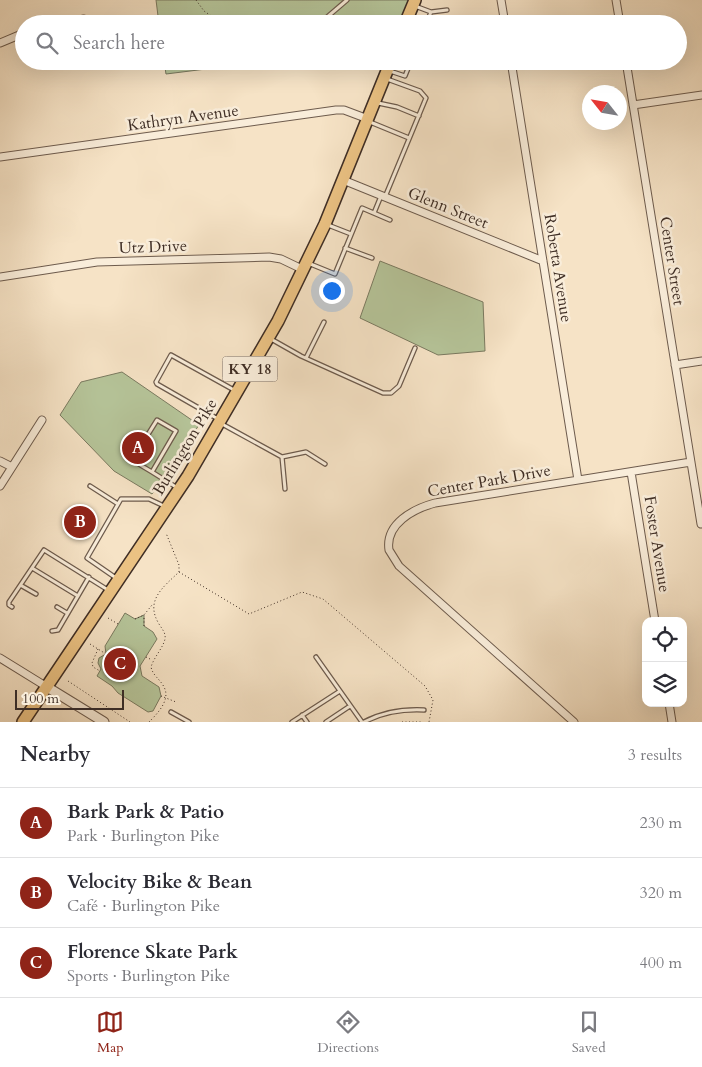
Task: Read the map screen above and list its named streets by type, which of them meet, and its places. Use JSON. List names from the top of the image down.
{
  "streets": {
    "main road": ["KY 18", "Burlington Pike"],
    "street": [
      "Kathryn Avenue",
      "Glenn Street",
      "Utz Drive",
      "Center Street",
      "Roberta Avenue",
      "Center Park Drive",
      "Foster Avenue"
    ]
  },
  "crossings": [
    ["Kathryn Avenue", "Burlington Pike"],
    ["Glenn Street", "Roberta Avenue"],
    ["Glenn Street", "Burlington Pike"],
    ["Utz Drive", "Burlington Pike"],
    ["Center Street", "Center Park Drive"],
    ["Roberta Avenue", "Center Park Drive"],
    ["Center Park Drive", "Foster Avenue"]
  ],
  "scale_bar": "100 m",
  "north": "top left",
  "page": {
    "search": "Search here",
    "pins": ["A", "B", "C"],
    "scale": "100 m",
    "heading": ["Nearby", "3 results"],
    "list": [
      {
        "mark": "A",
        "name": "Bark Park & Patio",
        "note": "Park · Burlington Pike",
        "value": "230 m"
      },
      {
        "mark": "B",
        "name": "Velocity Bike & Bean",
        "note": "Café · Burlington Pike",
        "value": "320 m"
      },
      {
        "mark": "C",
        "name": "Florence Skate Park",
        "note": "Sports · Burlington Pike",
        "value": "400 m"
      }
    ],
    "nav": ["Map", "Directions", "Saved"]
  }
}
